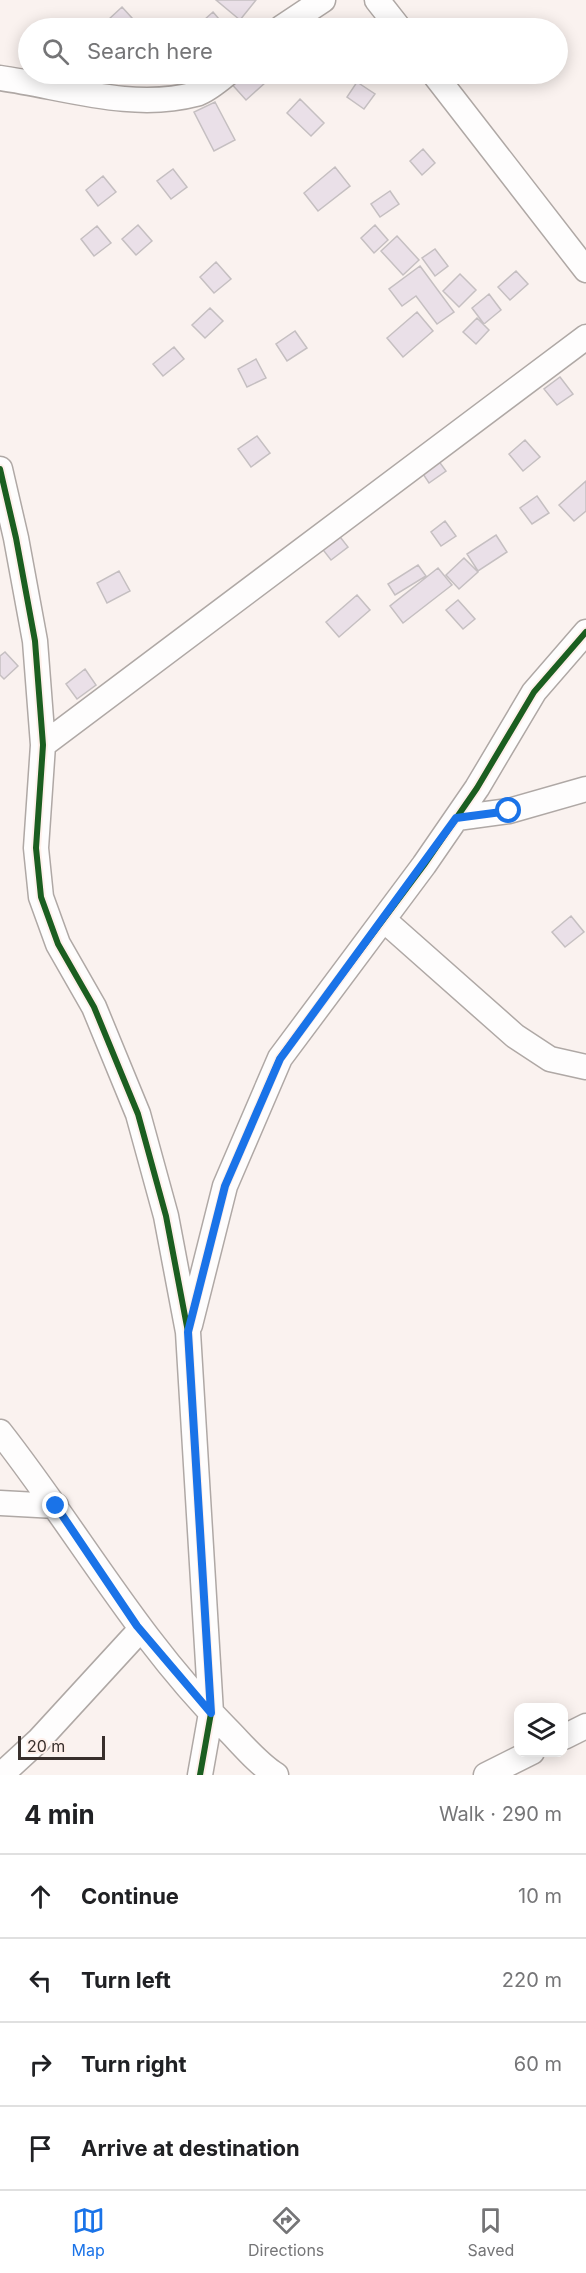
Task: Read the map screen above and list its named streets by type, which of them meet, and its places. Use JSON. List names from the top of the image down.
{
  "scale_bar": "20 m",
  "page": {
    "search": "Search here",
    "scale": "20 m",
    "heading": ["4 min", "Walk · 290 m"],
    "list": [
      ["Continue", "10 m"],
      ["Turn left", "220 m"],
      ["Turn right", "60 m"],
      "Arrive at destination"
    ],
    "nav": ["Map", "Directions", "Saved"]
  }
}
